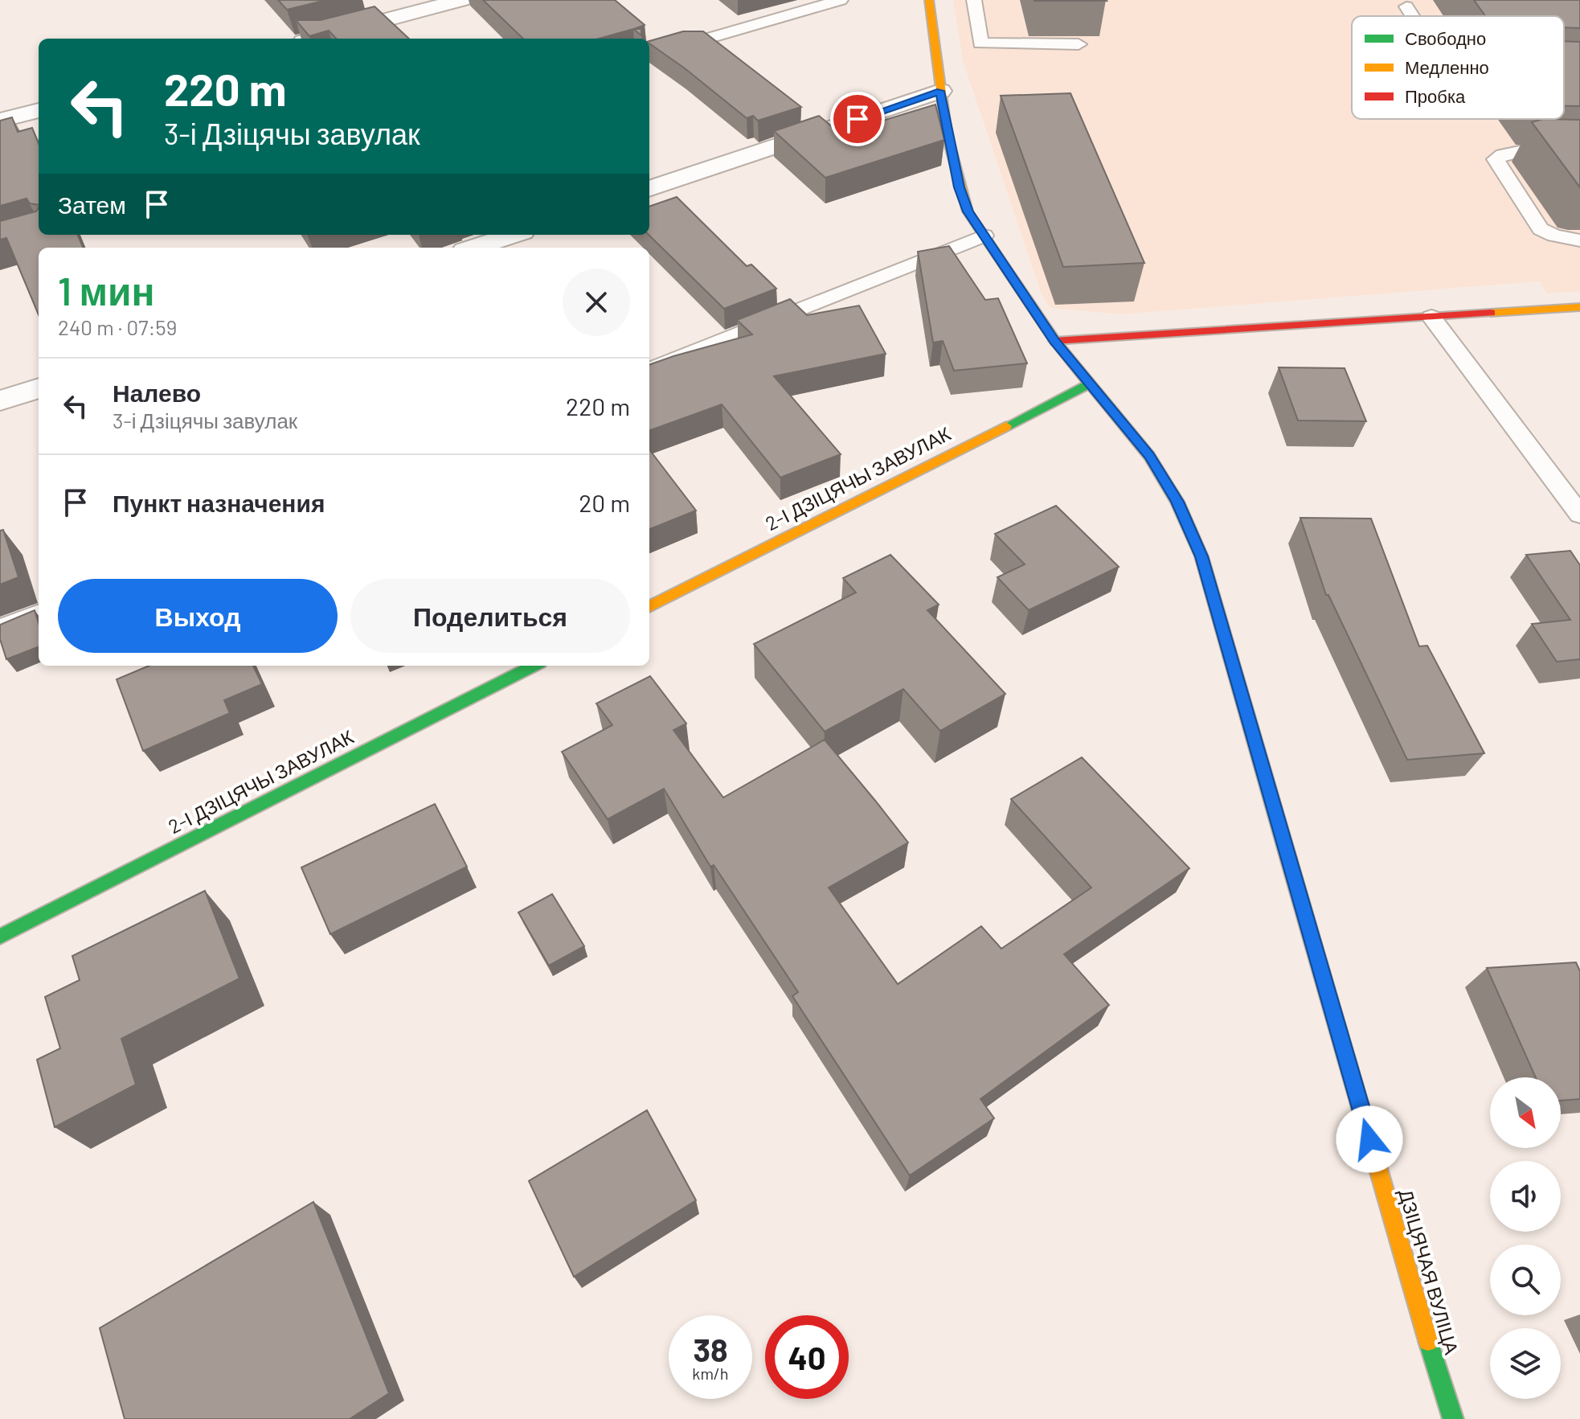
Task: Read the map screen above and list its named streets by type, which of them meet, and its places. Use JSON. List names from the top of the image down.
{
  "streets": {
    "street": ["2-І ДЗІЦЯЧЫ ЗАВУЛАК", "ДЗІЦЯЧАЯ ВУЛІЦА"]
  },
  "crossings": [
    ["2-І ДЗІЦЯЧЫ ЗАВУЛАК", "ДЗІЦЯЧАЯ ВУЛІЦА"]
  ],
  "legend": ["Свободно", "Медленно", "Пробка"],
  "north": "bottom right",
  "page": {
    "turn": ["220 m", "3-і Дзіцячы завулак"],
    "then": "Затем",
    "heading": ["1 мин", "240 m · 07:59"],
    "list": [
      {
        "name": "Налево",
        "note": "3-і Дзіцячы завулак",
        "value": "220 m"
      },
      {
        "name": "Пункт назначения",
        "value": "20 m"
      }
    ],
    "buttons": ["Выход", "Поделиться"],
    "speed": "38 km/h",
    "limit": "40"
  }
}
